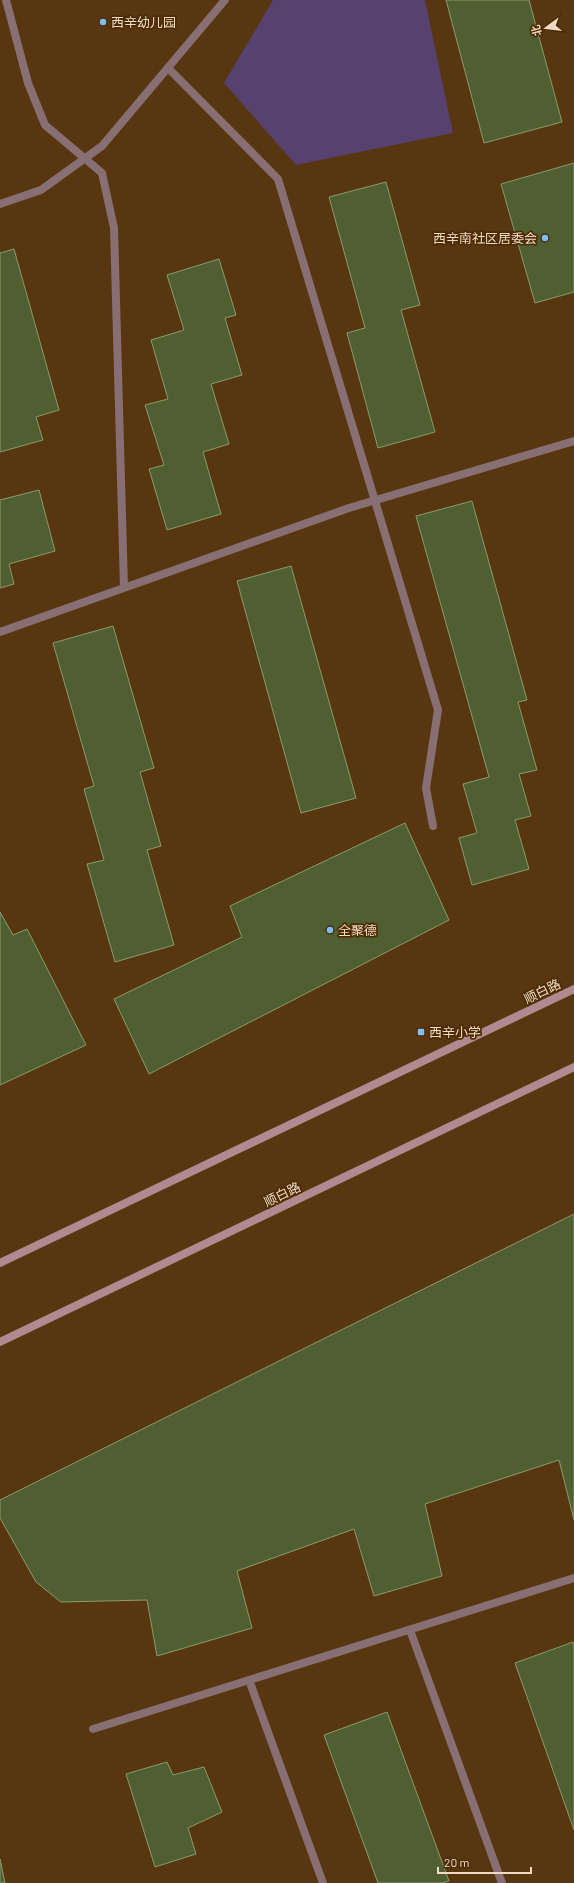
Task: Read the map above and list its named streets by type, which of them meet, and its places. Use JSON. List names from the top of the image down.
{
  "streets": {
    "main road": ["顺白路"]
  },
  "places": {
    "other": ["西辛幼儿园", "西辛南社区居委会", "全聚德"],
    "transit": ["西辛小学"]
  },
  "scale_bar": "20 m",
  "north": "left"
}
